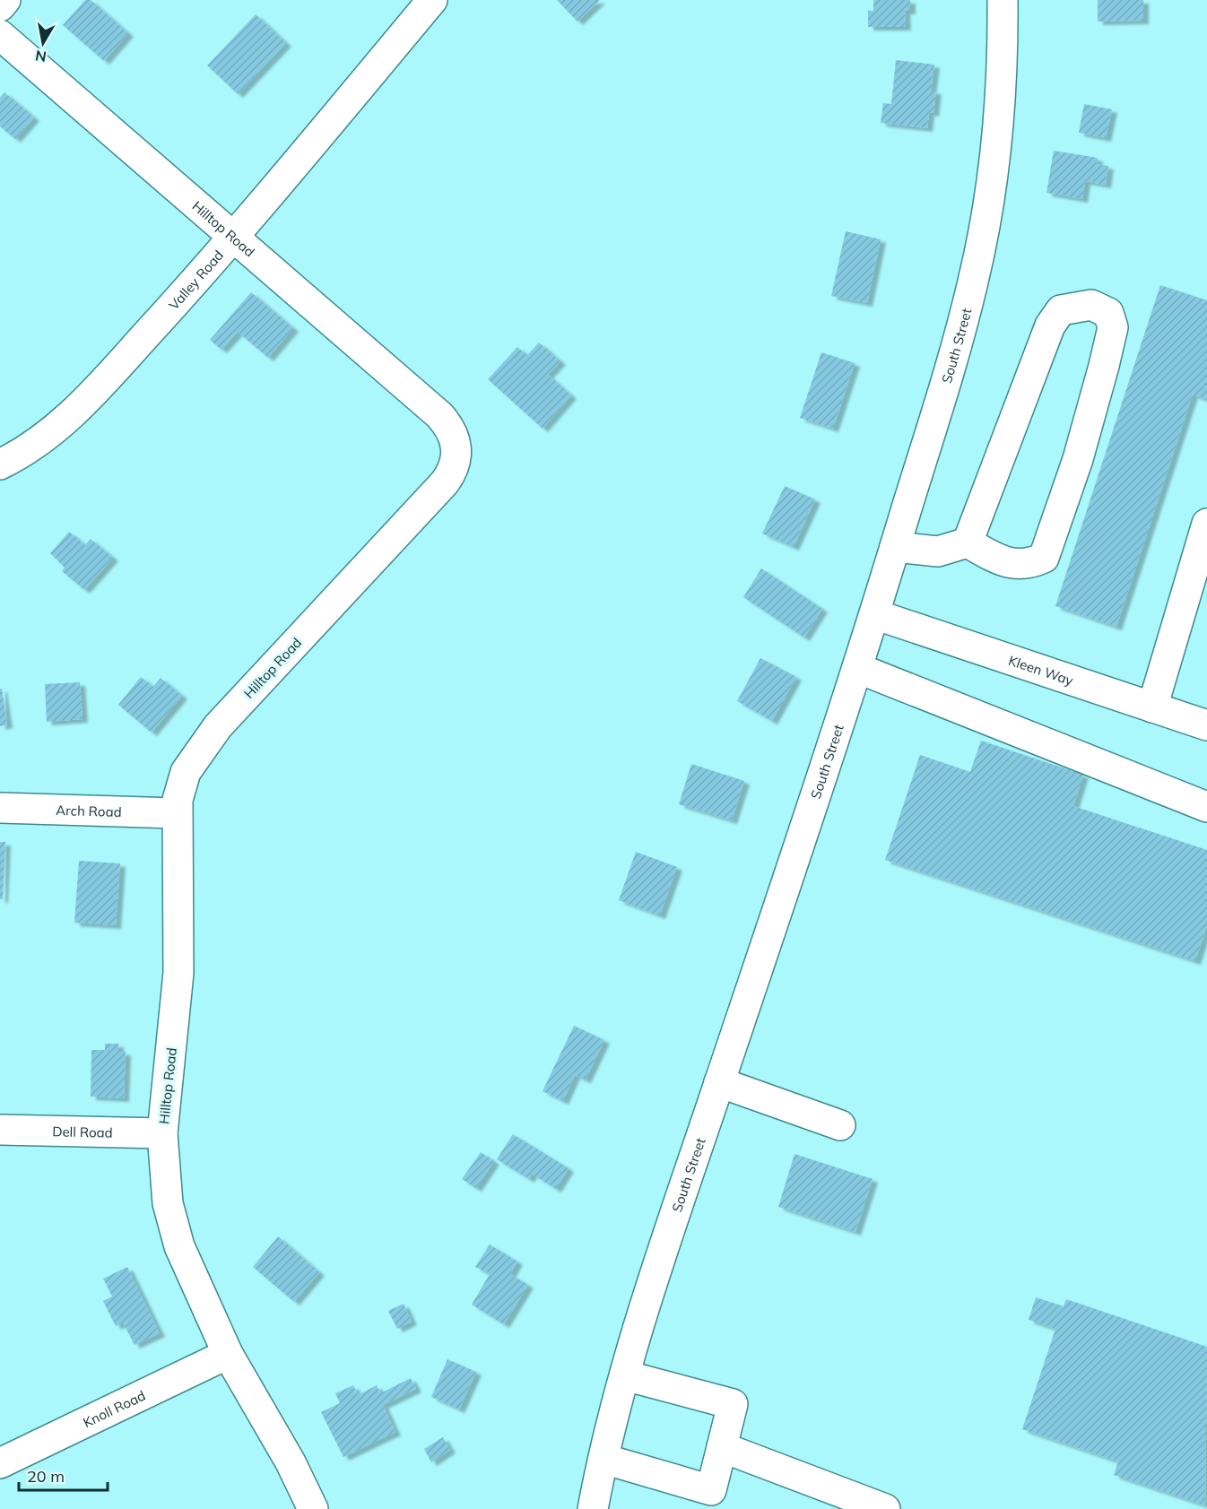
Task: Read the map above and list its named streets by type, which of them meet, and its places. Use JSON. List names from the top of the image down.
{
  "streets": {
    "street": [
      "Hilltop Road",
      "Valley Road",
      "South Street",
      "Kleen Way",
      "Arch Road",
      "Dell Road",
      "Knoll Road"
    ]
  },
  "crossings": [
    ["Hilltop Road", "Valley Road"],
    ["Hilltop Road", "Arch Road"],
    ["Hilltop Road", "Dell Road"],
    ["Hilltop Road", "Knoll Road"],
    ["South Street", "Kleen Way"]
  ],
  "scale_bar": "20 m",
  "north": "bottom"
}
